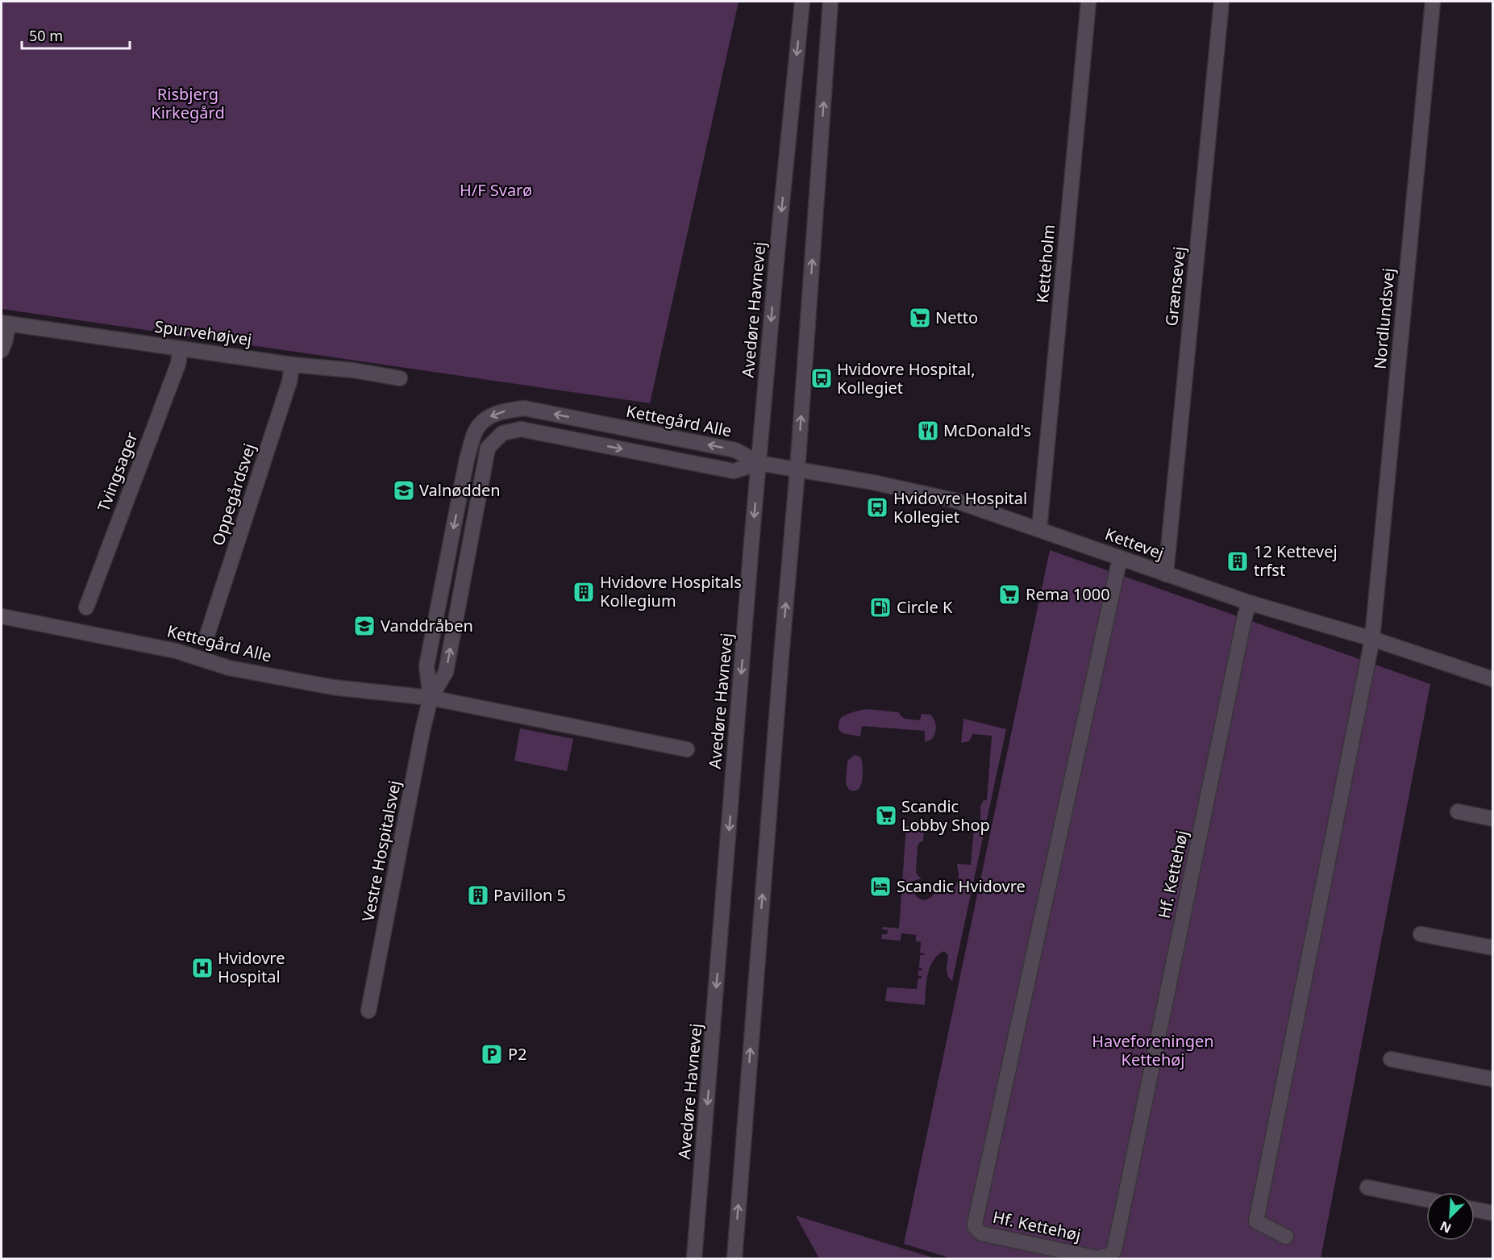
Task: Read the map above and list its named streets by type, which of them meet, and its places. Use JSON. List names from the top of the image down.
{
  "streets": {
    "street": [
      "Ketteholm",
      "Grænsevej",
      "Avedøre Havnevej",
      "Nordlundsvej",
      "Spurvehøjvej",
      "Kettegård Alle",
      "Tvingsager",
      "Oppegårdsvej",
      "Kettevej",
      "Vestre Hospitalsvej",
      "Hf. Kettehøj"
    ]
  },
  "crossings": [
    ["Ketteholm", "Kettevej"],
    ["Grænsevej", "Kettevej"],
    ["Avedøre Havnevej", "Kettegård Alle"],
    ["Avedøre Havnevej", "Kettevej"],
    ["Nordlundsvej", "Kettevej"],
    ["Spurvehøjvej", "Tvingsager"],
    ["Spurvehøjvej", "Oppegårdsvej"],
    ["Kettegård Alle", "Kettevej"],
    ["Kettegård Alle", "Vestre Hospitalsvej"],
    ["Kettevej", "Hf. Kettehøj"]
  ],
  "parks": ["Risbjerg Kirkegård", "H/F Svarø", "Haveforeningen Kettehøj"],
  "places": {
    "supermarket": ["Netto", "Rema 1000", "Scandic Lobby Shop"],
    "bus stop": ["Hvidovre Hospital, Kollegiet", "Hvidovre Hospital Kollegiet"],
    "restaurant": ["McDonald's"],
    "school or university": ["Valnødden", "Vanddråben"],
    "building": ["12 Kettevej trfst", "Hvidovre Hospitals Kollegium", "Pavillon 5"],
    "fuel station": ["Circle K"],
    "hotel": ["Scandic Hvidovre"],
    "hospital": ["Hvidovre Hospital"],
    "parking": ["P2"]
  },
  "scale_bar": "50 m",
  "north": "bottom left"
}
